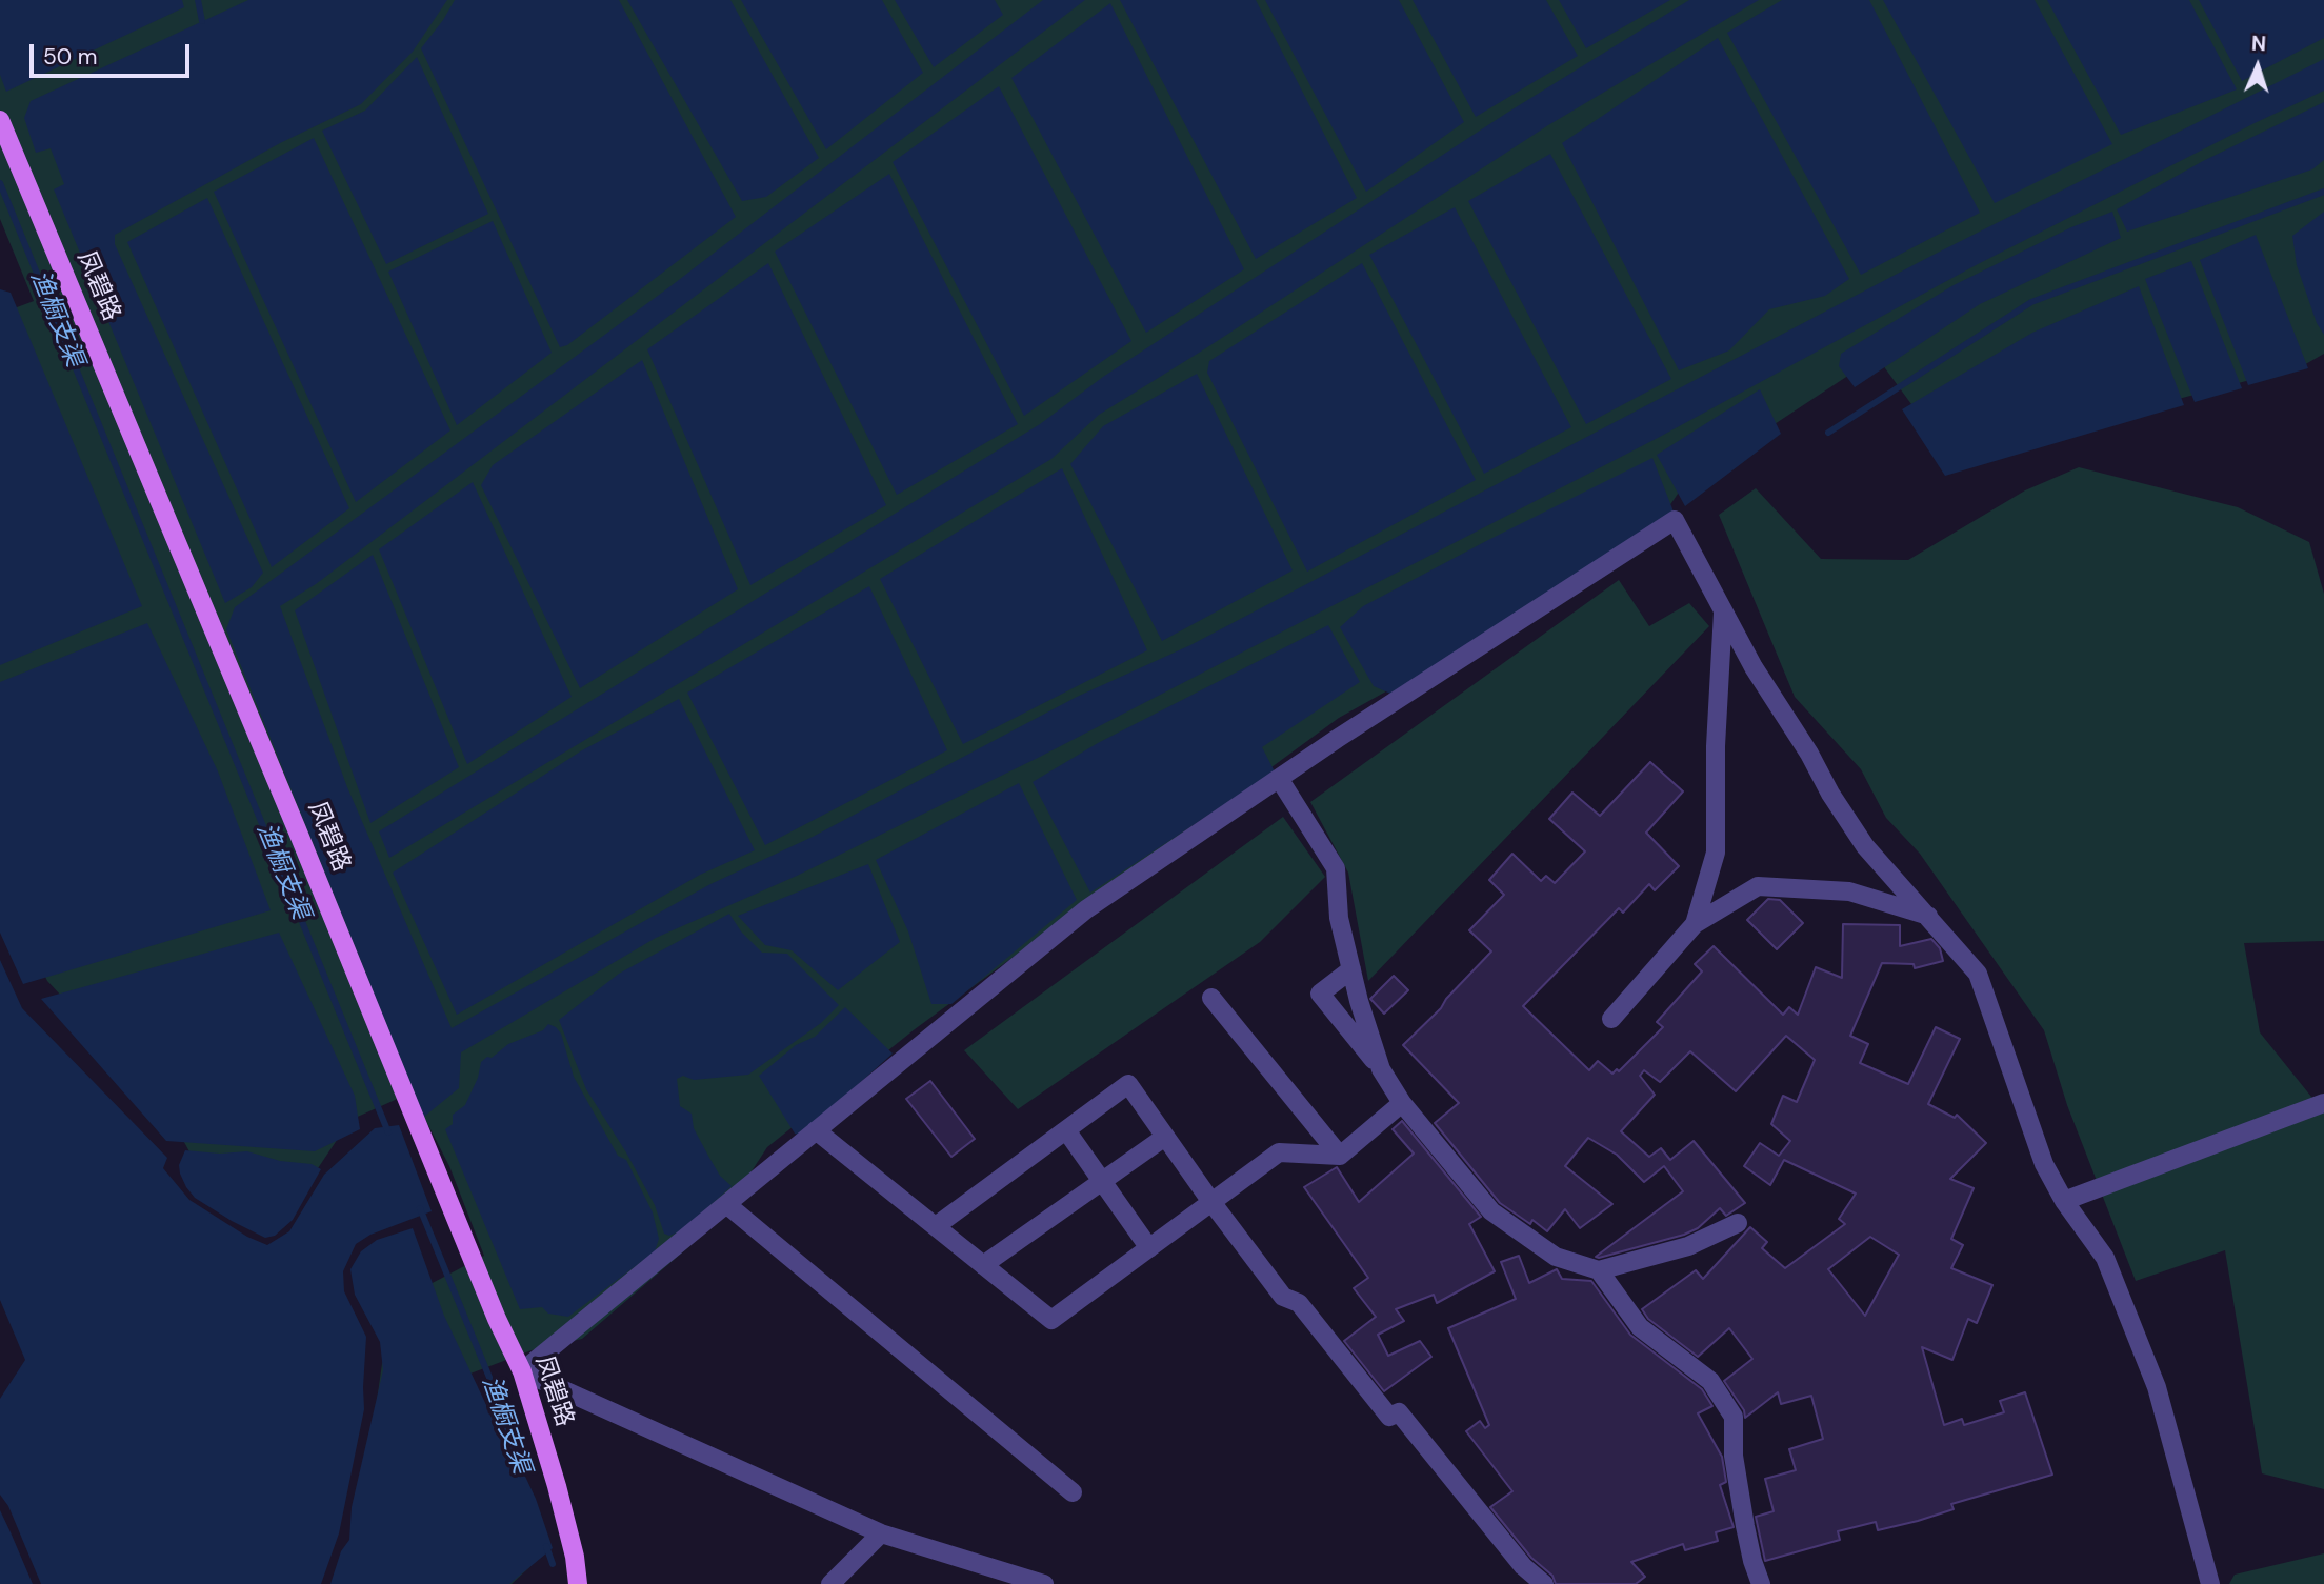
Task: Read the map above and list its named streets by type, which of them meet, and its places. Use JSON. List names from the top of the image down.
{
  "streets": {
    "main road": ["凤碧路"]
  },
  "water": ["渔橱支渠"],
  "scale_bar": "50 m",
  "north": "top"
}
